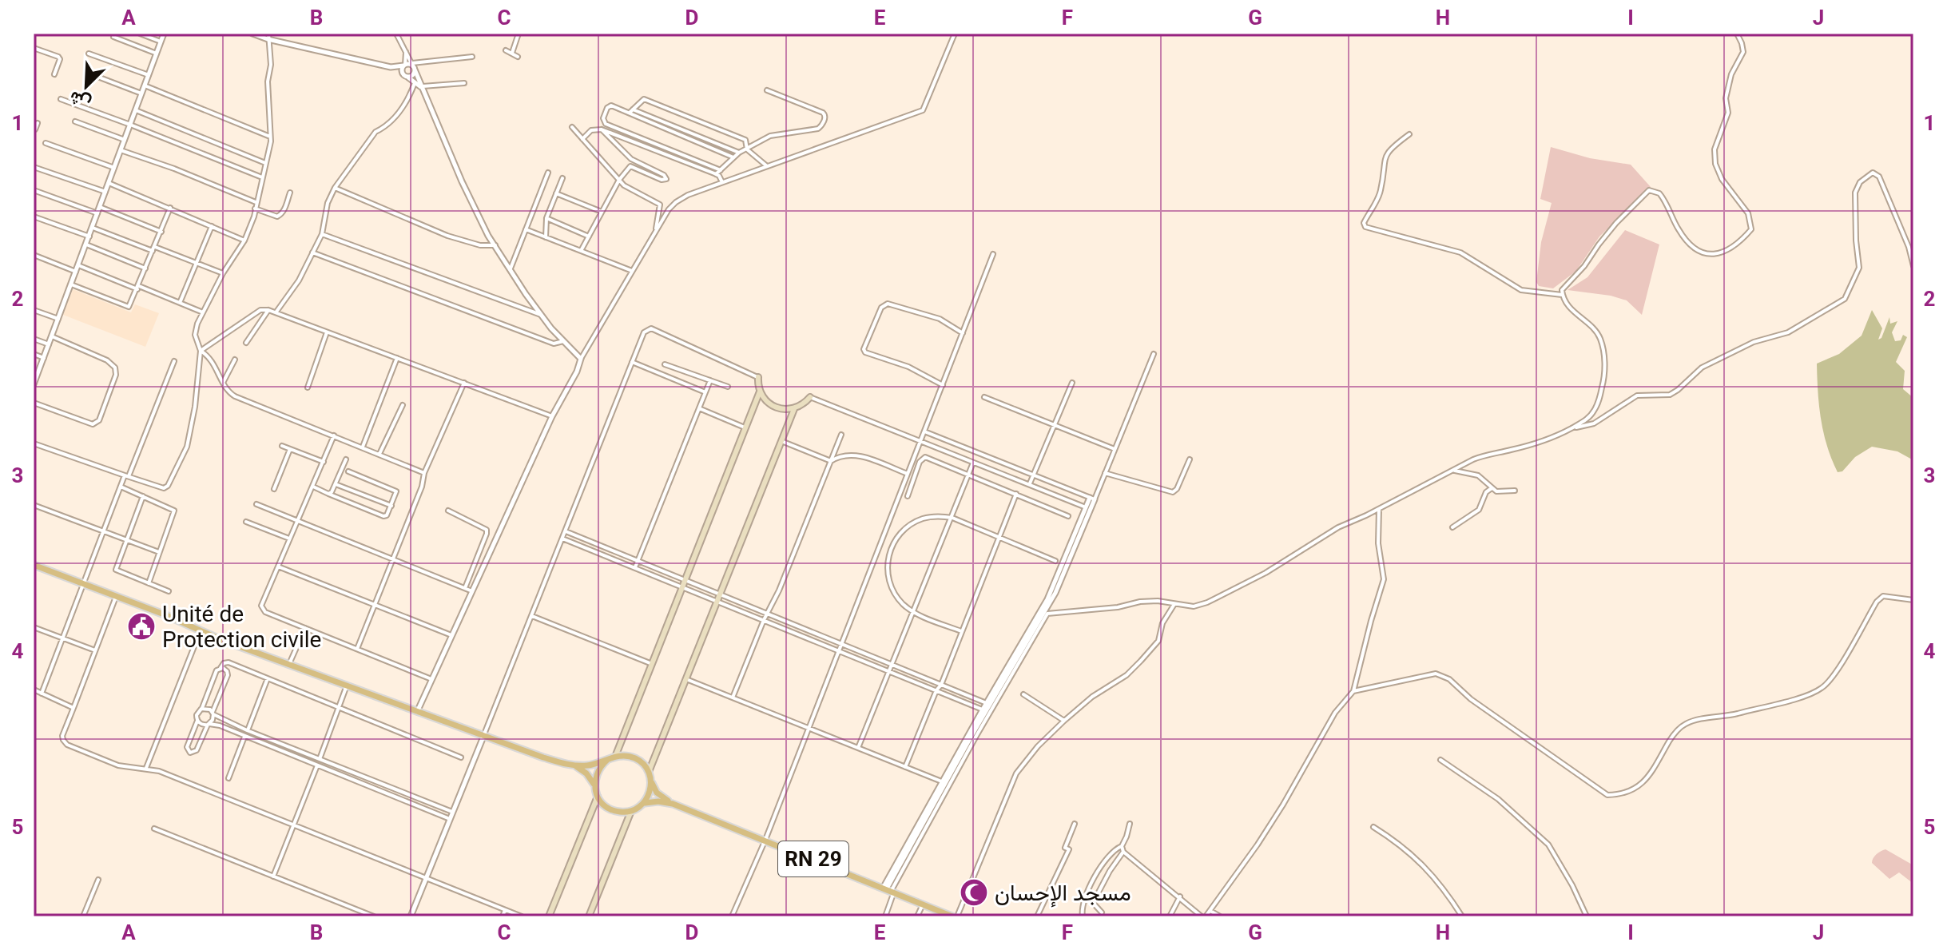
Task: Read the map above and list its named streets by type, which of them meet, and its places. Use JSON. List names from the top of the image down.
{
  "streets": {
    "main road": ["RN 29"]
  },
  "places": {
    "public building": ["Unité de Protection civile"],
    "mosque": ["مسجد الإحسان"]
  },
  "north": "bottom left",
  "grid": {
    "columns": [
      "A",
      "B",
      "C",
      "D",
      "E",
      "F",
      "G",
      "H",
      "I",
      "J"
    ],
    "rows": [
      "1",
      "2",
      "3",
      "4",
      "5"
    ]
  }
}
